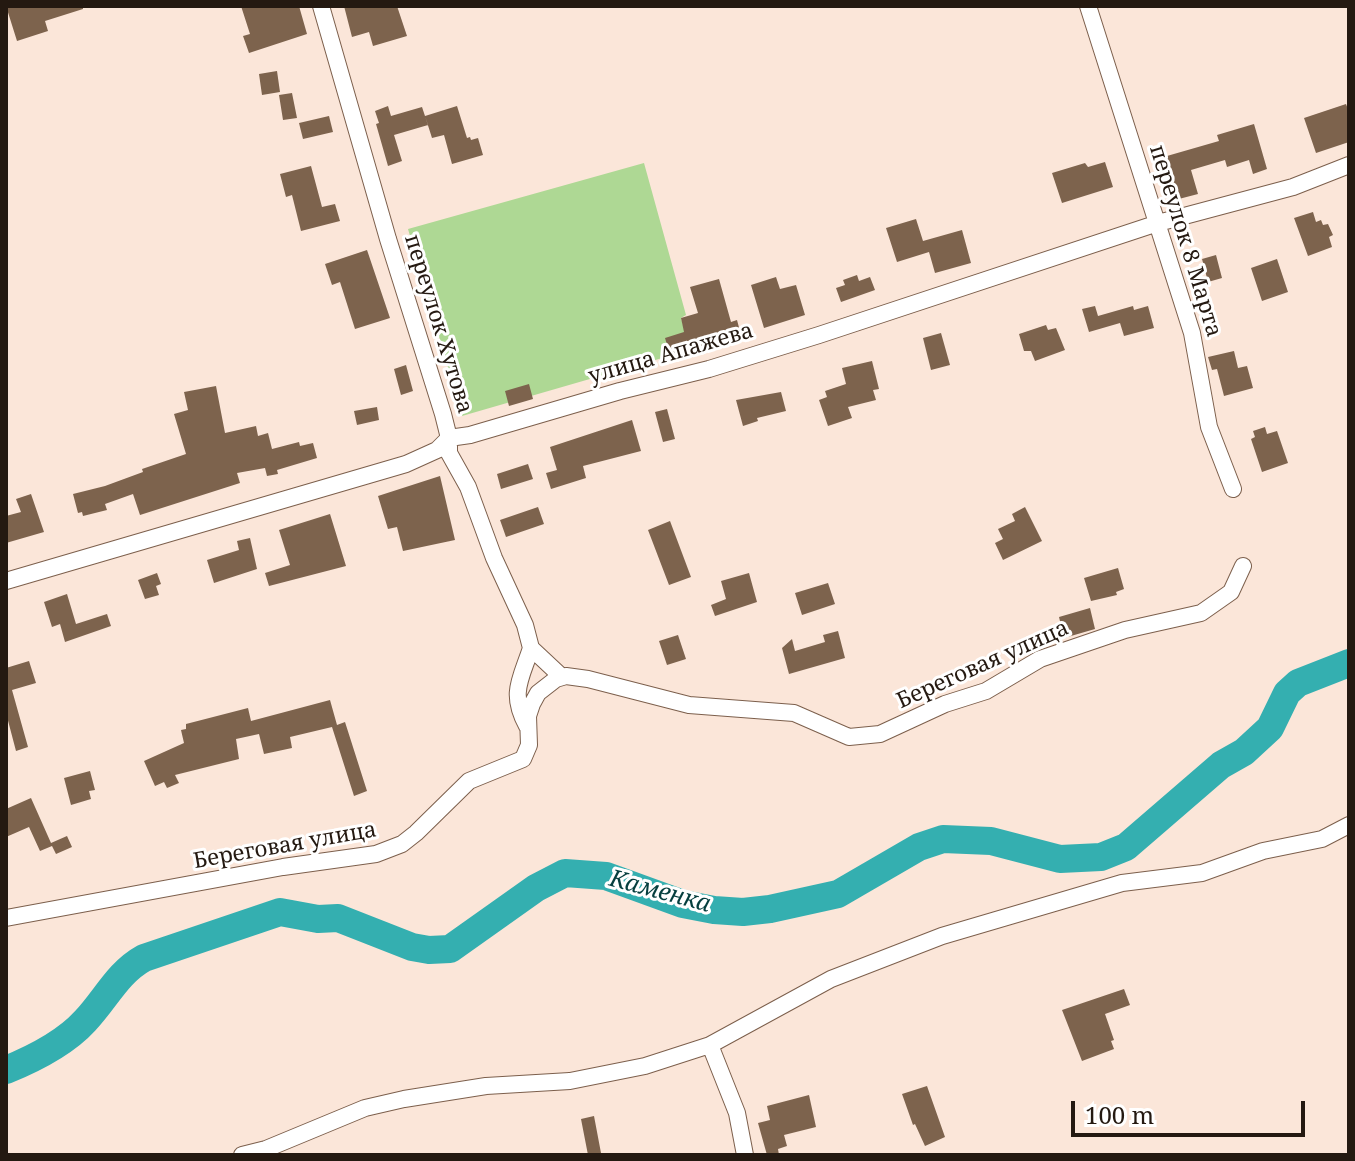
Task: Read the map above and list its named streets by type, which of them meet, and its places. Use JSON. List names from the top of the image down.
{
  "streets": {
    "street": [
      "переулок 8 Марта",
      "переулок Хутова",
      "улица Апажева",
      "Береговая улица"
    ]
  },
  "crossings": [
    ["переулок 8 Марта", "улица Апажева"],
    ["переулок Хутова", "улица Апажева"]
  ],
  "water": ["Каменка"],
  "scale_bar": "100 m"
}
